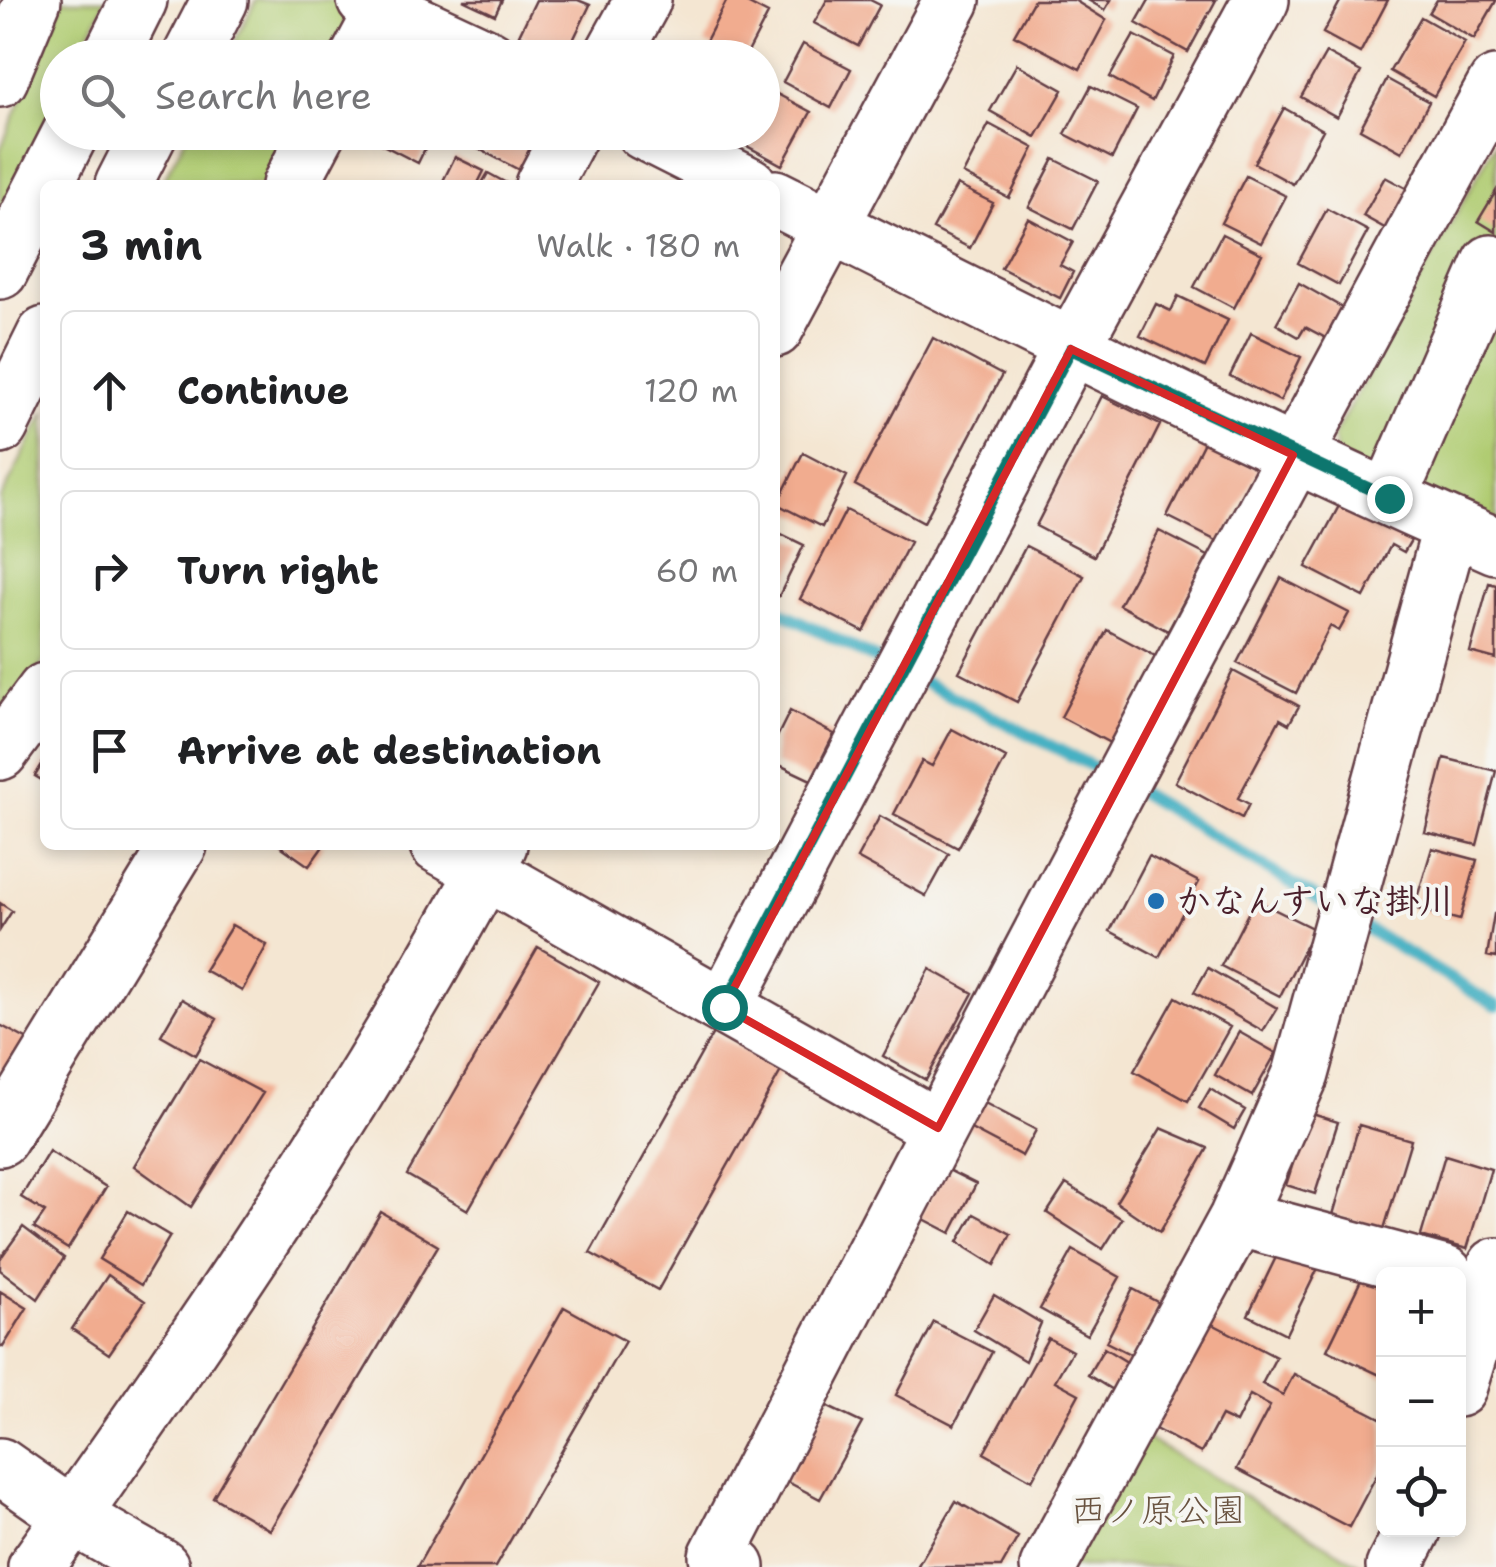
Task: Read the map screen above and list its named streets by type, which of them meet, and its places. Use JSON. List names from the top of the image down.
{
  "parks": ["西ノ原公園"],
  "places": ["かなんすいな掛川"],
  "page": {
    "search": "Search here",
    "heading": ["3 min", "Walk · 180 m"],
    "list": [
      ["Continue", "120 m"],
      ["Turn right", "60 m"],
      "Arrive at destination"
    ],
    "map_buttons": ["+", "−"]
  }
}
